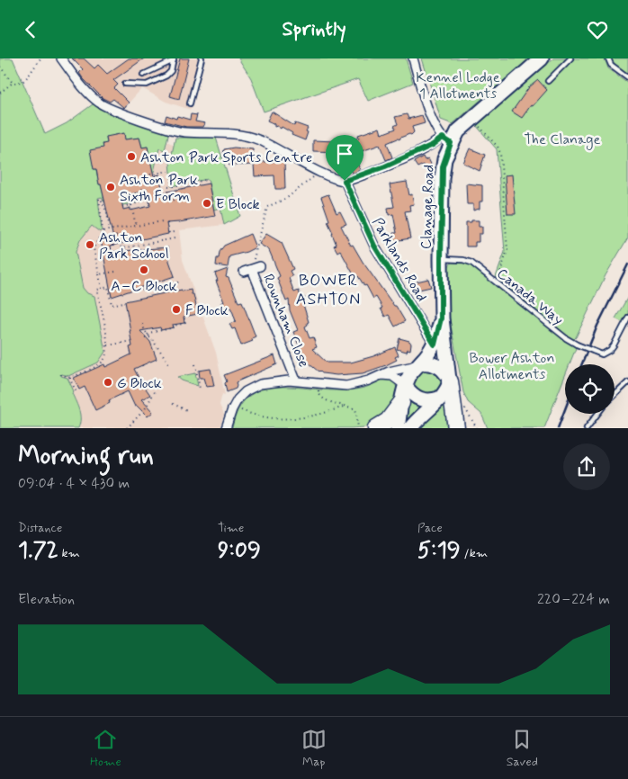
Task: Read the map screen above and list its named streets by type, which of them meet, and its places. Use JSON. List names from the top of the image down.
{
  "streets": {
    "main road": ["Clanage Road"],
    "street": ["Parklands Road", "Rownham Close"],
    "lane": ["Canada Way"]
  },
  "crossings": [
    ["Clanage Road", "Parklands Road"],
    ["Clanage Road", "Canada Way"]
  ],
  "districts": ["BOWER ASHTON"],
  "parks": ["Kennel Lodge 1 Allotments", "The Clanage", "Bower Ashton Allotments"],
  "places": [
    "Ashton Park Sports Centre",
    "Ashton Park Sixth Form",
    "E Block",
    "Ashton Park School",
    "A–C Block",
    "F Block",
    "G Block"
  ],
  "page": {
    "header": "Sprintly",
    "heading": ["Morning run", "09:04 · 4 × 430 m"],
    "stats": [
      ["Distance", "1.72 km"],
      ["Time", "9:09"],
      ["Pace", "5:19 /km"]
    ],
    "chart": ["Elevation", "220–224 m"],
    "tabs": ["Home", "Map", "Saved"]
  }
}
